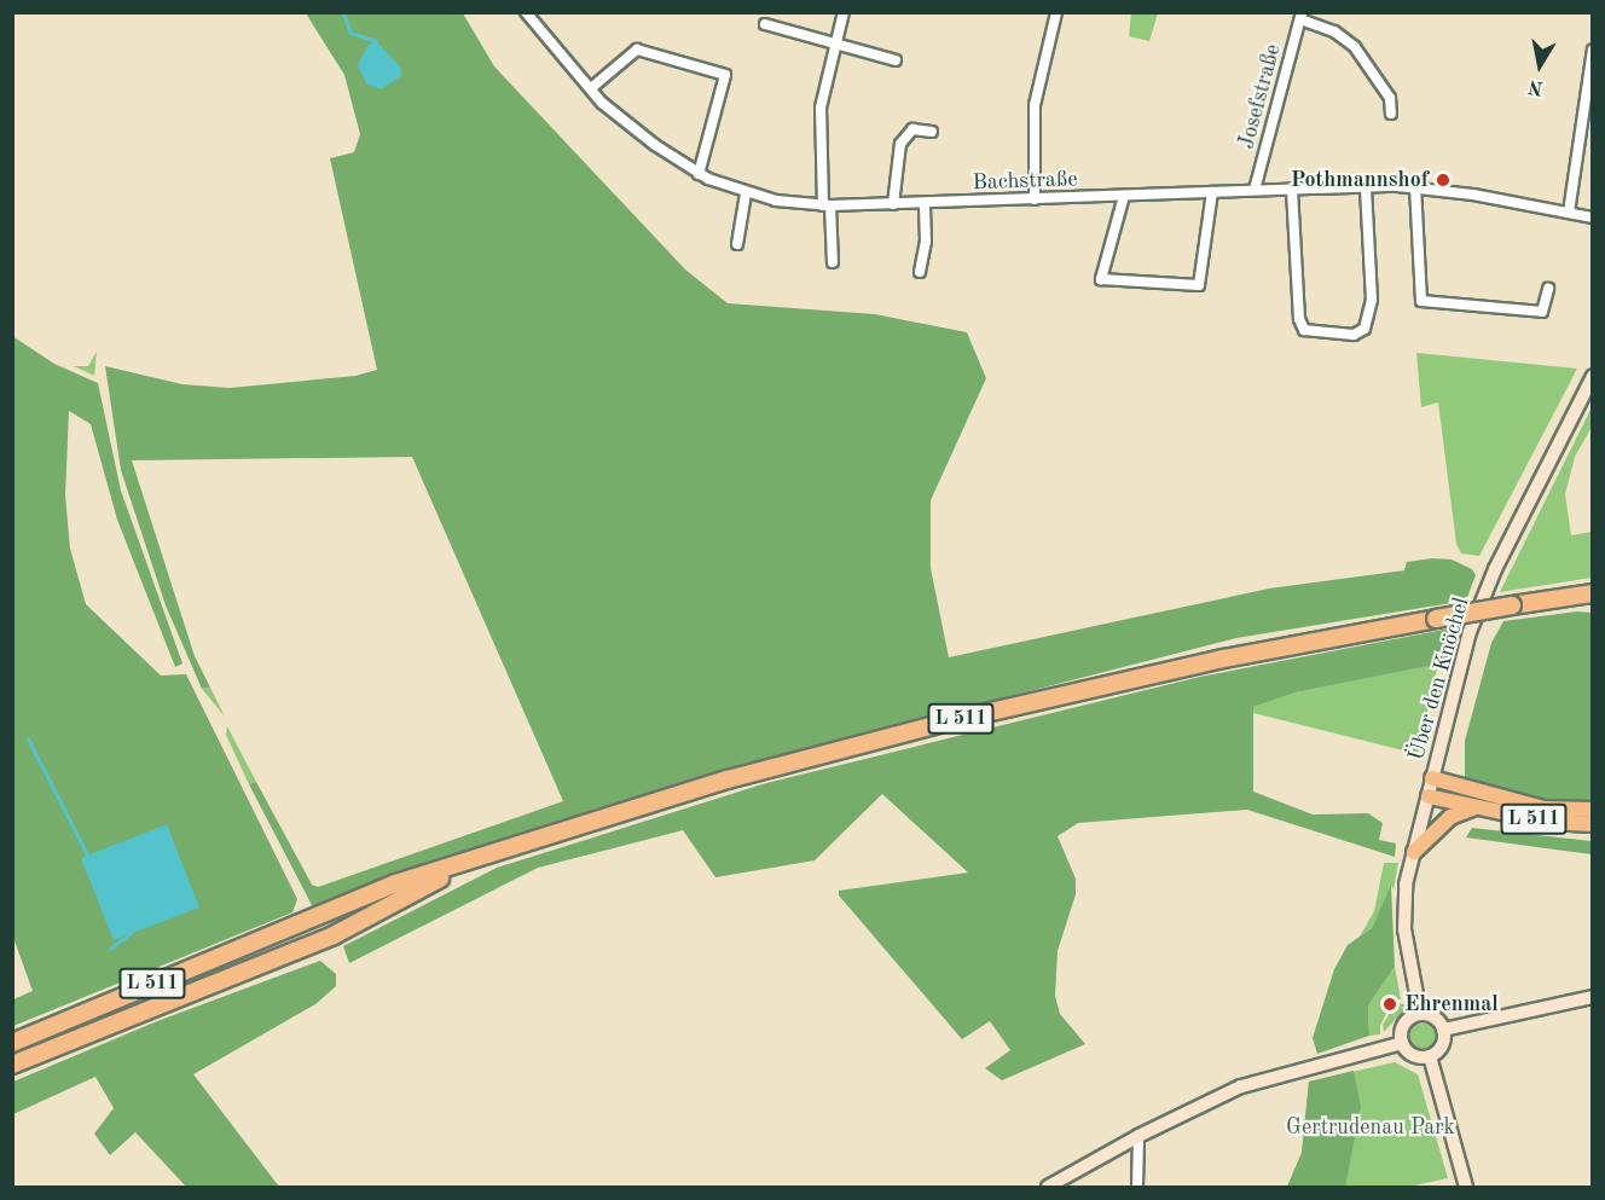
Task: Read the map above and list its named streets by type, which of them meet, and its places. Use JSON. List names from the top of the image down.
{
  "streets": {
    "highway": ["L 511"],
    "street": ["Josefstraße", "Bachstraße", "Über den Knöchel"]
  },
  "crossings": [
    ["Josefstraße", "Bachstraße"],
    ["Über den Knöchel", "L 511"]
  ],
  "parks": ["Gertrudenau Park"],
  "places": ["Pothmannshof", "Ehrenmal"],
  "north": "bottom"
}
